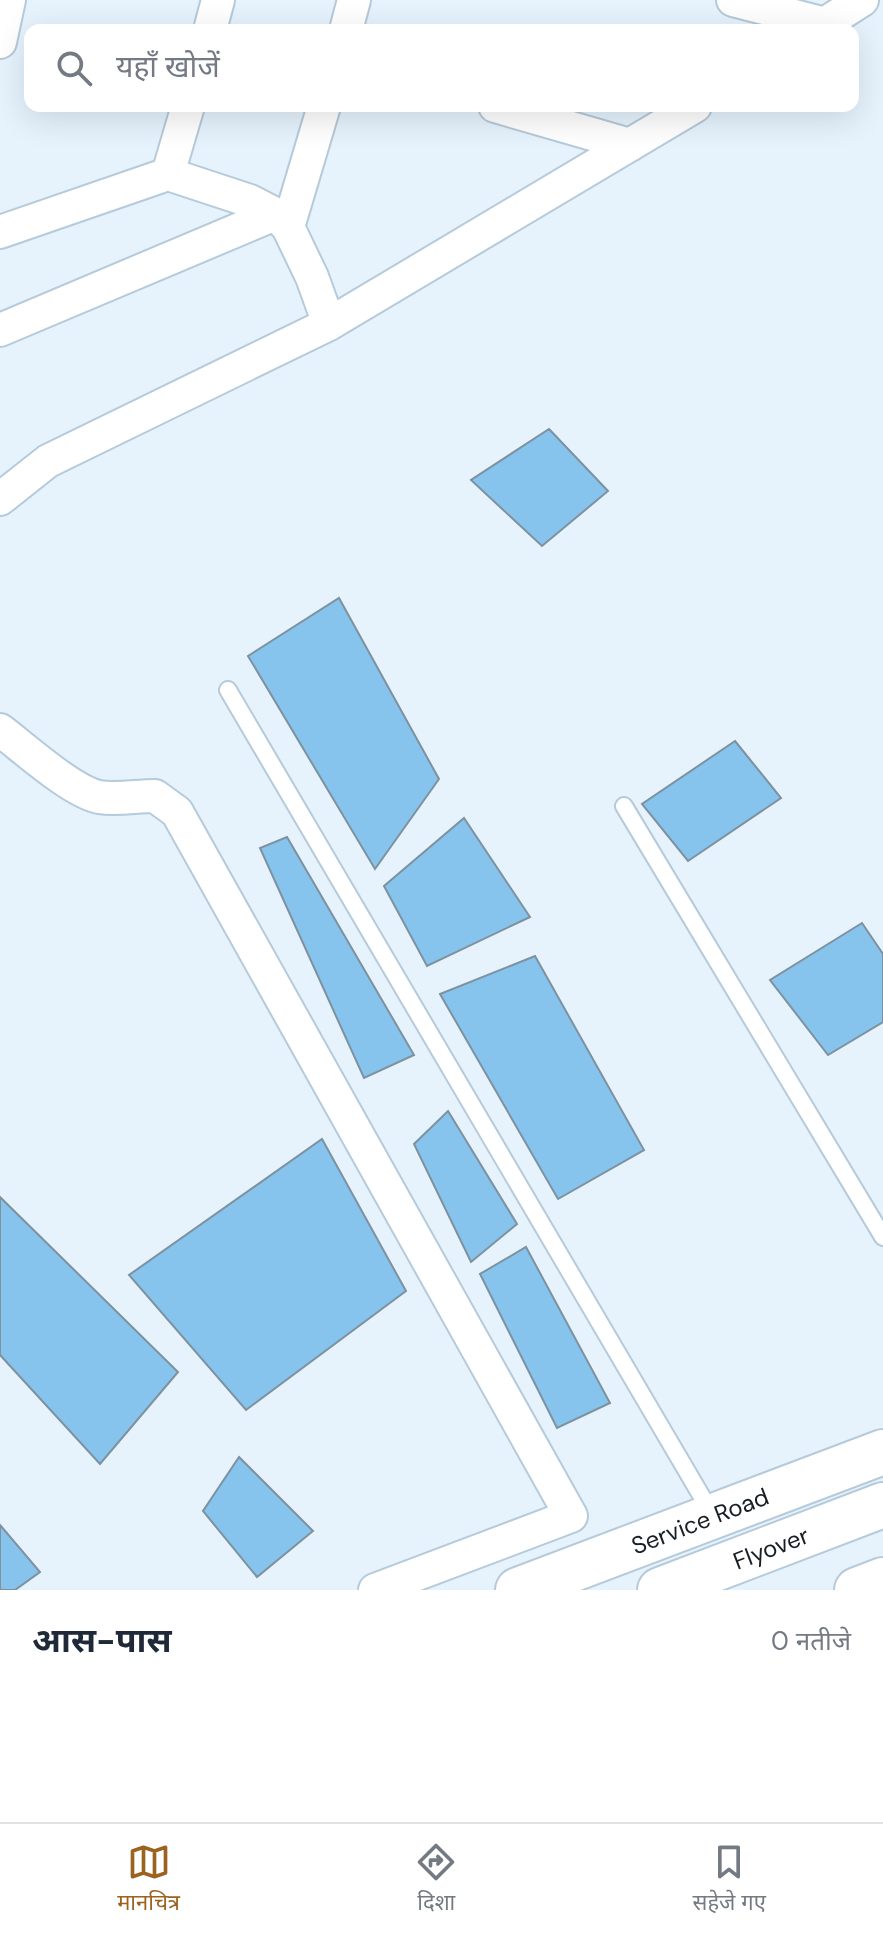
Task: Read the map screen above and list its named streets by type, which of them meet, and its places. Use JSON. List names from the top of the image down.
{
  "streets": {
    "main road": ["Service Road", "Flyover"]
  },
  "page": {
    "search": "यहाँ खोजें",
    "heading": ["आस-पास", "0 नतीजे"],
    "nav": ["मानचित्र", "दिशा", "सहेजे गए"]
  }
}
